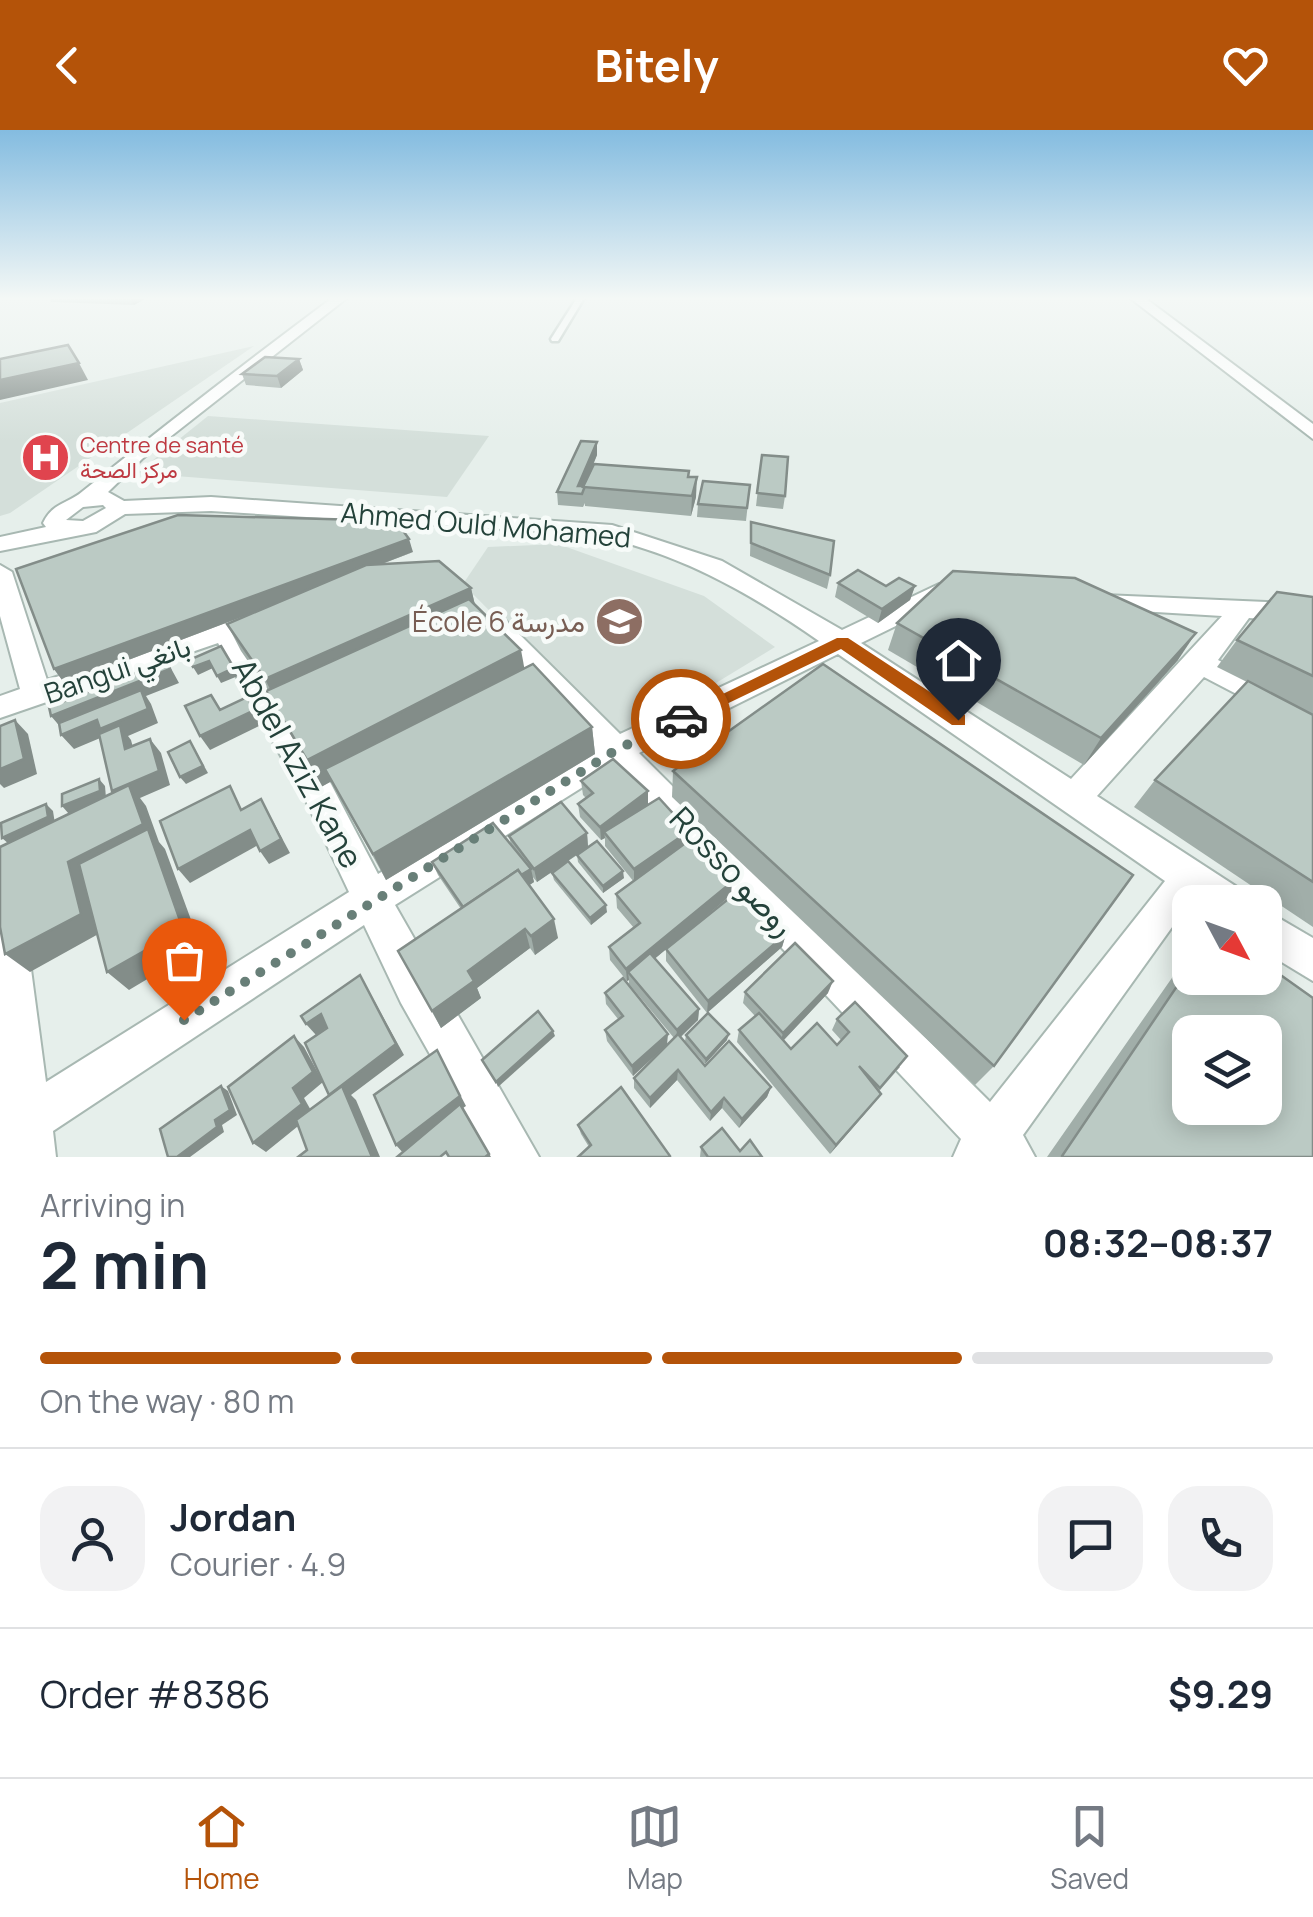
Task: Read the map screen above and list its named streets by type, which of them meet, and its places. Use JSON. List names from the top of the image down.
{
  "streets": {
    "street": [
      "Ahmed Ould Mohamed",
      "Bangui بانغي",
      "Abdel Aziz Kane",
      "Rosso روصو"
    ]
  },
  "crossings": [
    ["Bangui بانغي", "Abdel Aziz Kane"]
  ],
  "places": {
    "hospital": ["Centre de santé مركز الصحة"],
    "school or university": ["École 6 مدرسة"]
  },
  "north": "bottom right",
  "page": {
    "header": "Bitely",
    "heading": ["2 min", "Arriving in", "08:32–08:37"],
    "panel": [
      "Jordan",
      "Courier · 4.9",
      "Order #8386",
      "$9.29"
    ],
    "bar": "On the way · 80 m",
    "tabs": ["Home", "Map", "Saved"]
  }
}
